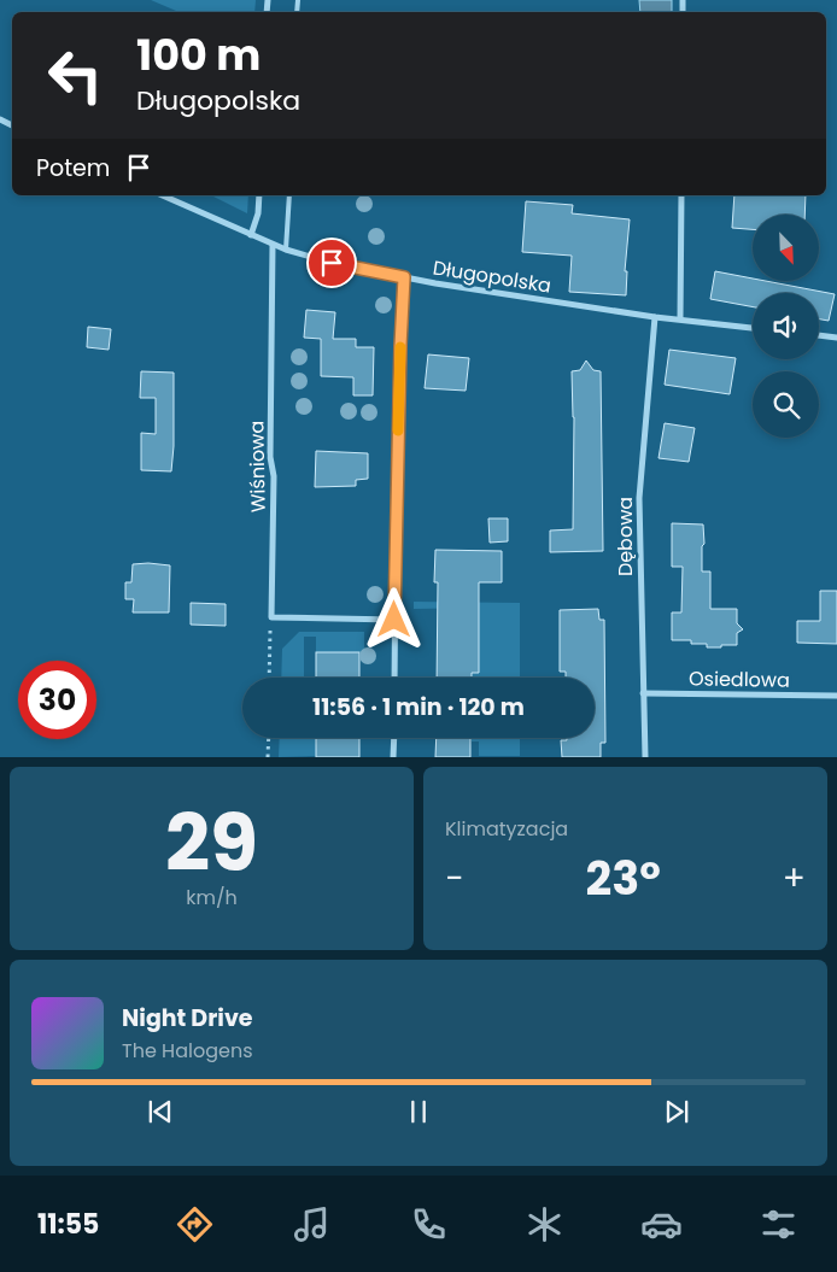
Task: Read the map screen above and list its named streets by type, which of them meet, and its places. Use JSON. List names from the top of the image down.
{
  "streets": {
    "street": [
      "Długopolska",
      "Wiśniowa",
      "Dębowa",
      "Osiedlowa"
    ]
  },
  "crossings": [
    ["Długopolska", "Wiśniowa"],
    ["Długopolska", "Dębowa"],
    ["Dębowa", "Osiedlowa"]
  ],
  "north": "bottom right",
  "page": {
    "turn": ["100 m", "Długopolska"],
    "then": "Potem",
    "limit": "30",
    "trip": "11:56 · 1 min · 120 m",
    "tile": [
      ["29", "km/h"],
      "Klimatyzacja"
    ],
    "heat": ["−", "23°", "+"],
    "song": ["Night Drive", "The Halogens"],
    "tabs": "11:55"
  }
}
